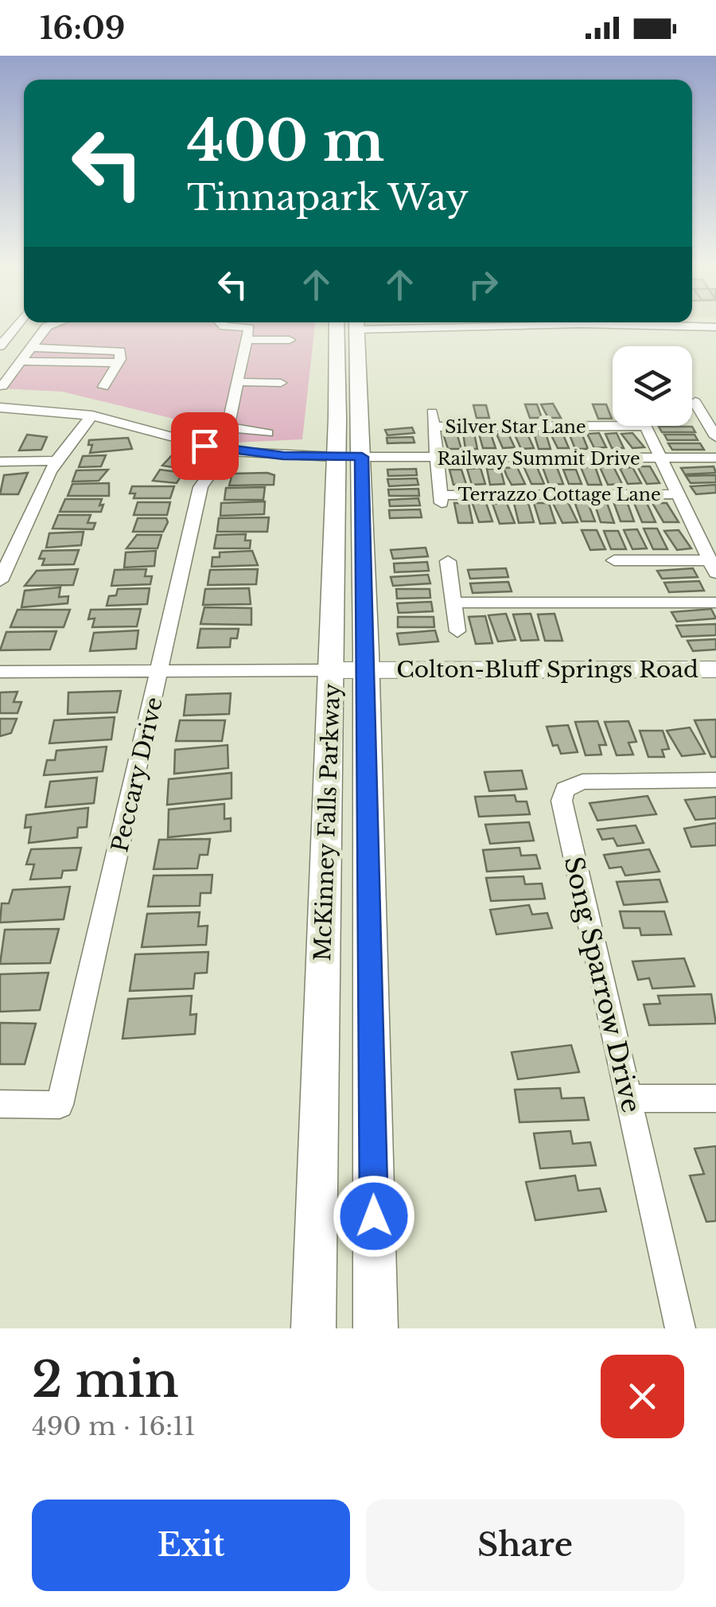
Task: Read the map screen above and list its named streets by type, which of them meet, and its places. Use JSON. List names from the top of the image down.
{
  "streets": {
    "main road": ["McKinney Falls Parkway"],
    "street": [
      "Silver Star Lane",
      "Railway Summit Drive",
      "Terrazzo Cottage Lane",
      "Colton-Bluff Springs Road",
      "Peccary Drive",
      "Song Sparrow Drive"
    ]
  },
  "crossings": [
    ["Silver Star Lane", "Railway Summit Drive"],
    ["Silver Star Lane", "Terrazzo Cottage Lane"],
    ["Railway Summit Drive", "Terrazzo Cottage Lane"],
    ["Railway Summit Drive", "McKinney Falls Parkway"],
    ["Colton-Bluff Springs Road", "McKinney Falls Parkway"]
  ],
  "page": {
    "status": "16:09",
    "turn": ["400 m", "Tinnapark Way"],
    "heading": ["2 min", "490 m · 16:11"],
    "buttons": ["Exit", "Share"]
  }
}
